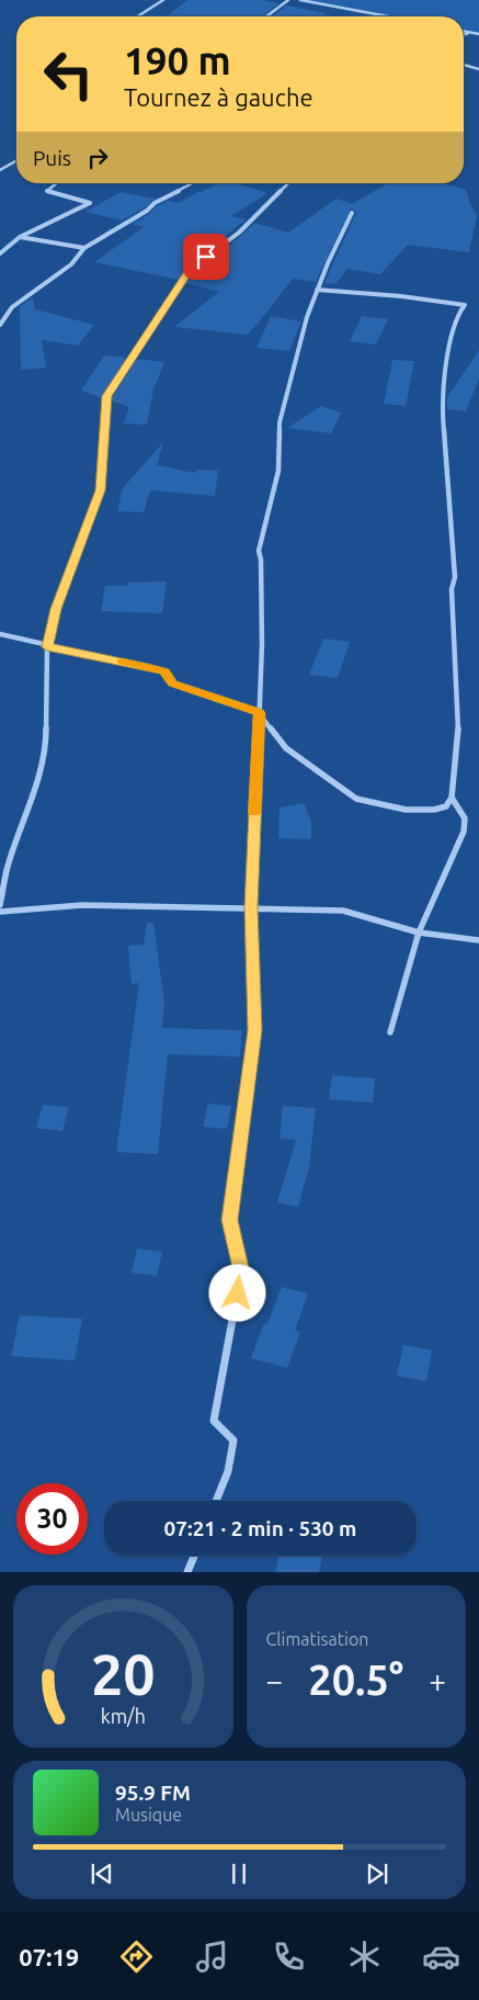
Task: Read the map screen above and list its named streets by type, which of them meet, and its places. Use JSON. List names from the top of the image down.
{
  "page": {
    "turn": ["190 m", "Tournez à gauche"],
    "then": "Puis",
    "limit": "30",
    "trip": "07:21 · 2 min · 530 m",
    "tile": "Climatisation",
    "heat": ["−", "20.5°", "+"],
    "song": ["95.9 FM", "Musique"],
    "tabs": "07:19",
    "gauge": ["20", "km/h"]
  }
}
